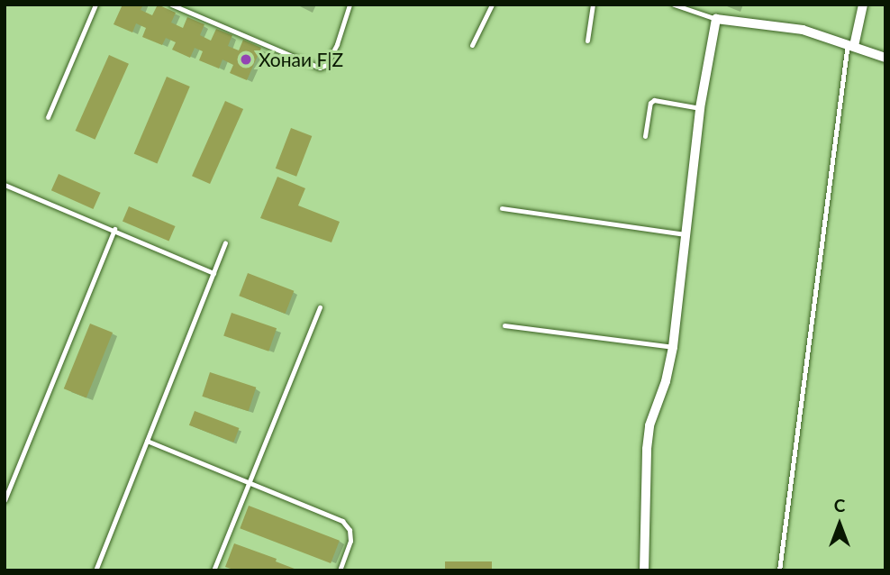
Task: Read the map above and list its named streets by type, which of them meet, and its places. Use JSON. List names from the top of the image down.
{
  "places": ["Хонаи F|Z"],
  "north": "top"
}
